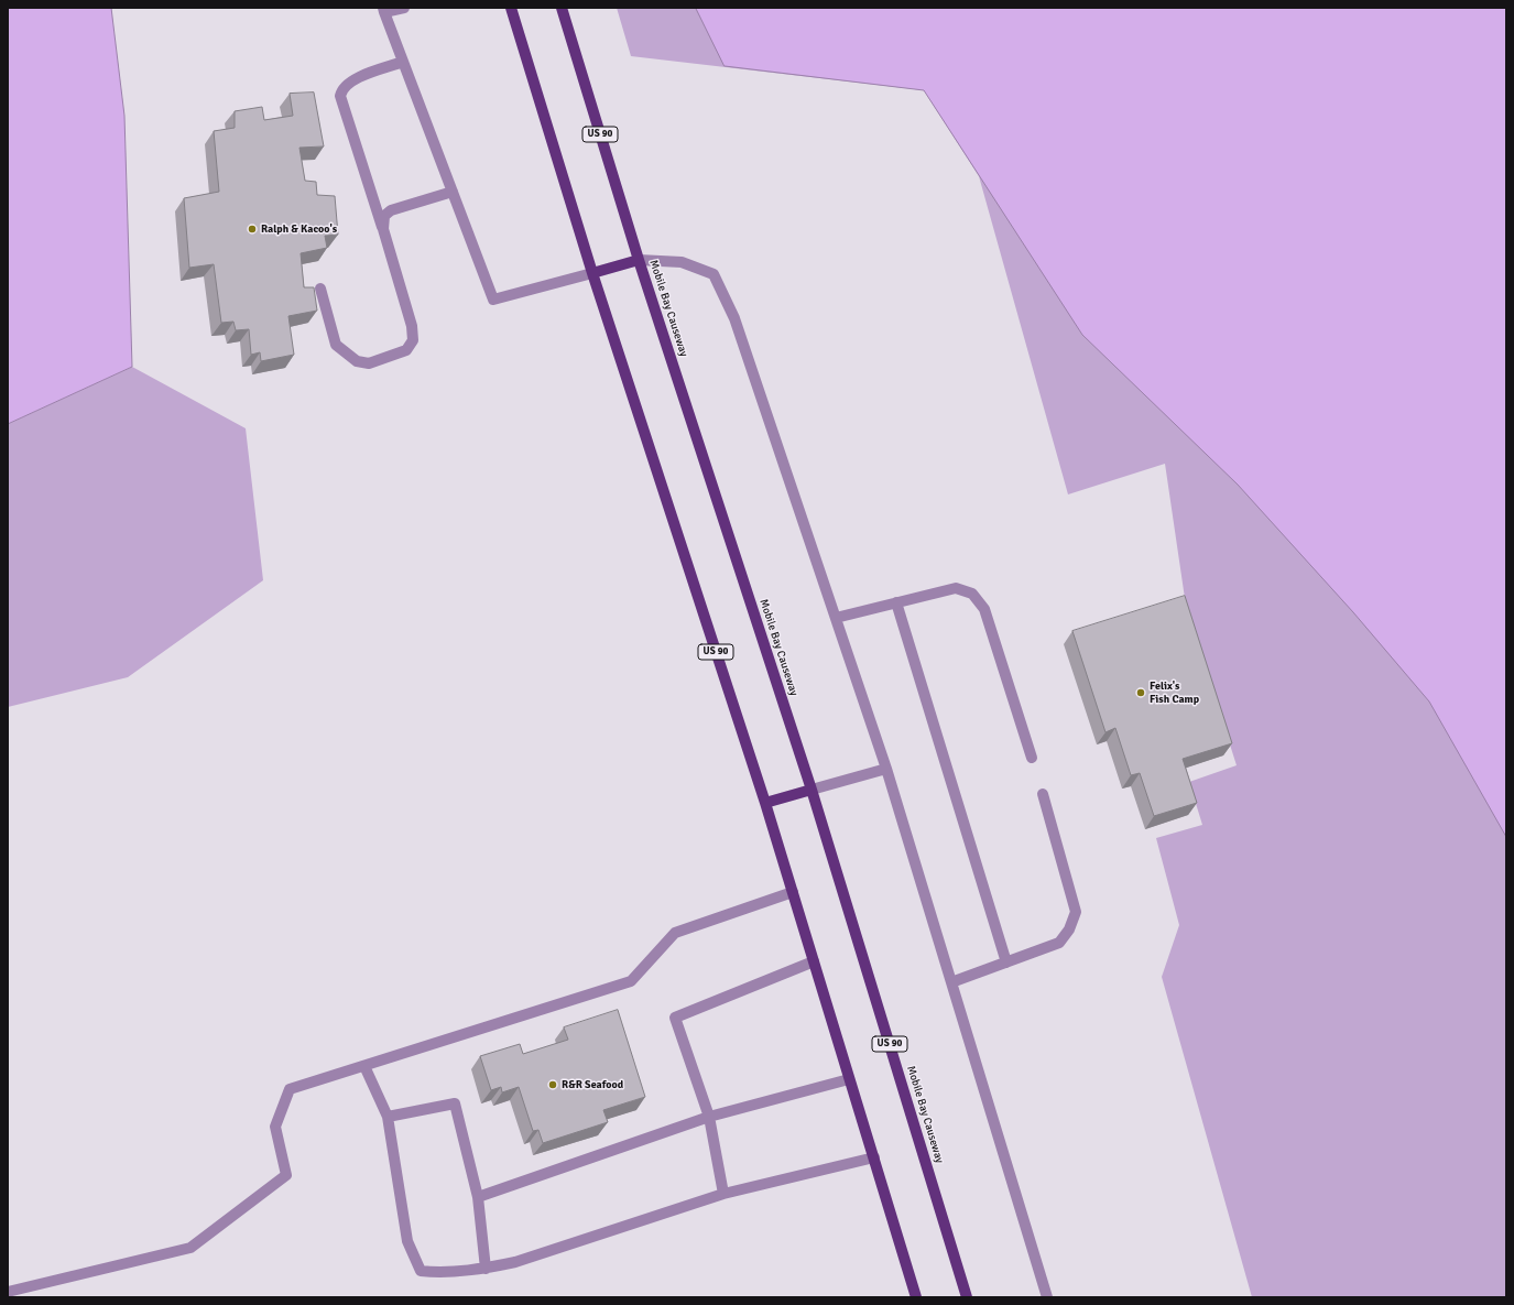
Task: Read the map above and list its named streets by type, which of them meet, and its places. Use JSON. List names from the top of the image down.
{
  "streets": {
    "main road": ["US 90", "Mobile Bay Causeway"]
  },
  "places": ["Ralph & Kacoo's", "Felix's Fish Camp", "R&R Seafood"]
}
